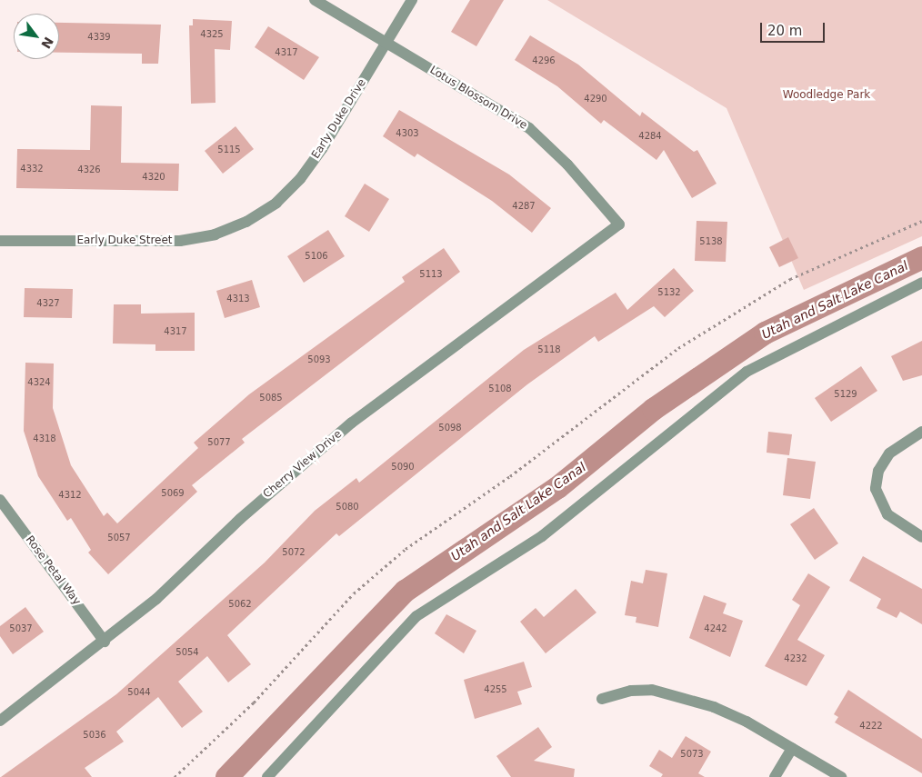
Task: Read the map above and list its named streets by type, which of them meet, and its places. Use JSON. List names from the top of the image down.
{
  "streets": {
    "street": [
      "Lotus Blossom Drive",
      "Early Duke Drive",
      "Early Duke Street",
      "Cherry View Drive",
      "Rose Petal Way"
    ]
  },
  "crossings": [
    ["Lotus Blossom Drive", "Early Duke Drive"],
    ["Lotus Blossom Drive", "Cherry View Drive"],
    ["Early Duke Drive", "Early Duke Street"],
    ["Cherry View Drive", "Rose Petal Way"]
  ],
  "water": ["Utah and Salt Lake Canal"],
  "parks": ["Woodledge Park"],
  "house_numbers": [
    "4325",
    "4339",
    "4317",
    "4296",
    "4290",
    "4303",
    "4284",
    "5115",
    "4332",
    "4326",
    "4320",
    "4287",
    "5138",
    "5106",
    "5113",
    "5132",
    "4313",
    "4327",
    "4317",
    "5118",
    "5093",
    "4324",
    "5108",
    "5129",
    "5085",
    "5098",
    "4318",
    "5077",
    "5090",
    "5069",
    "4312",
    "5080",
    "5057",
    "5072",
    "5062",
    "5037",
    "4242",
    "5054",
    "4232",
    "4255",
    "5044",
    "4222",
    "5036",
    "5073"
  ],
  "scale_bar": "20 m",
  "north": "bottom right"
}
